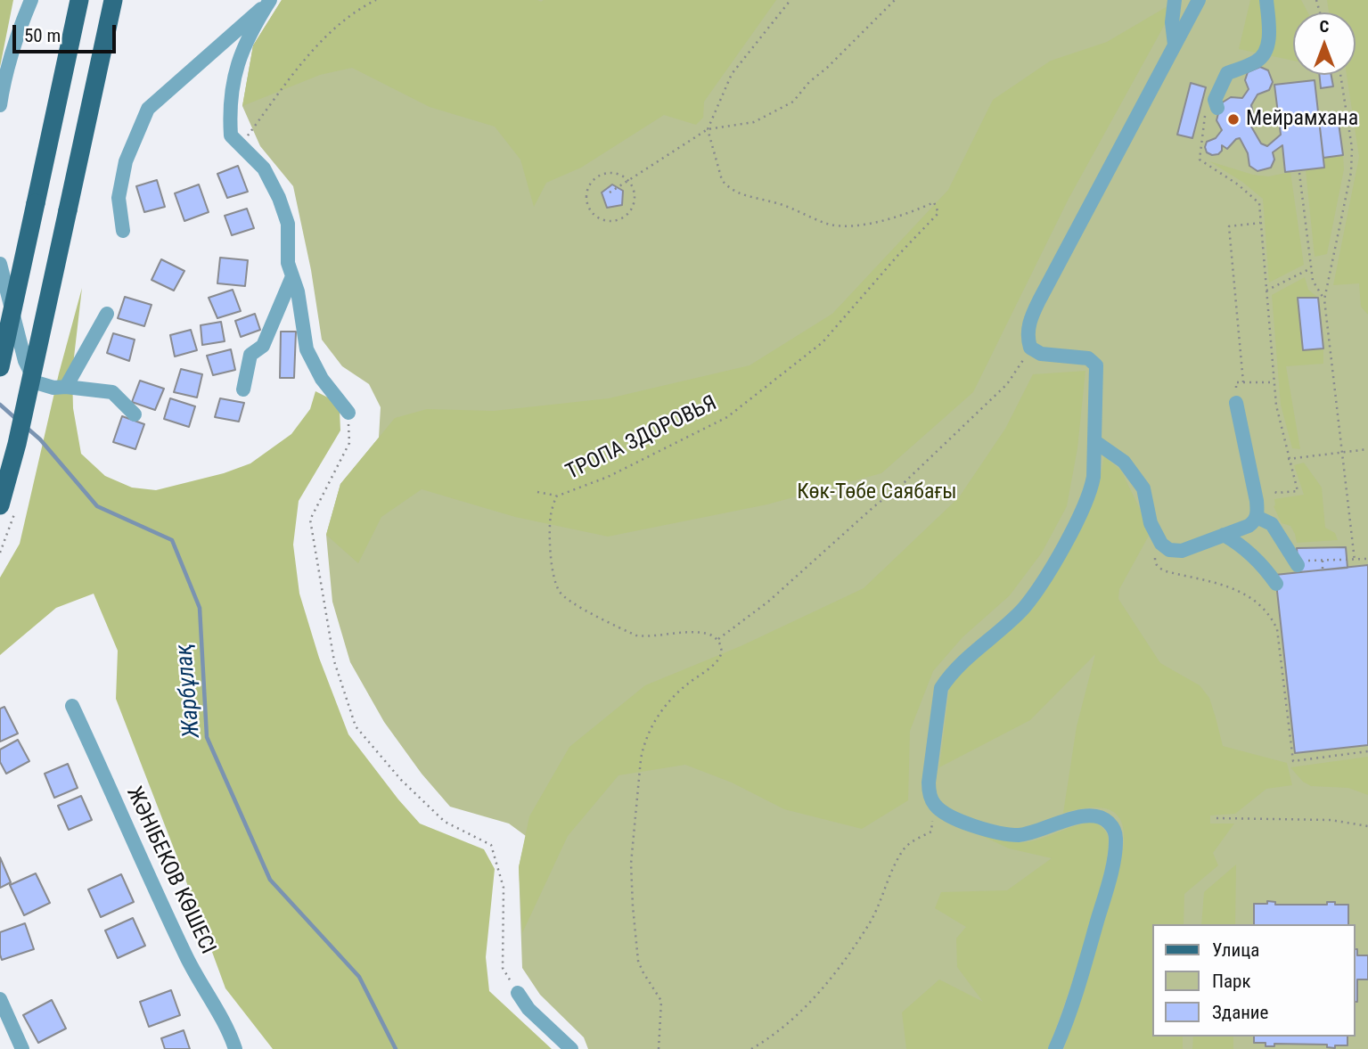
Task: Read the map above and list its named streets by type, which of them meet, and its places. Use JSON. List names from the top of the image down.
{
  "streets": {
    "street": ["ЖӘНІБЕКОВ КӨШЕСІ"],
    "path": ["ТРОПА ЗДОРОВЬЯ"]
  },
  "water": ["Жарбұлақ"],
  "parks": ["Көк-Төбе Саябағы"],
  "places": ["Мейрамхана"],
  "legend": ["Улица", "Парк", "Здание"],
  "scale_bar": "50 m",
  "north": "top"
}
